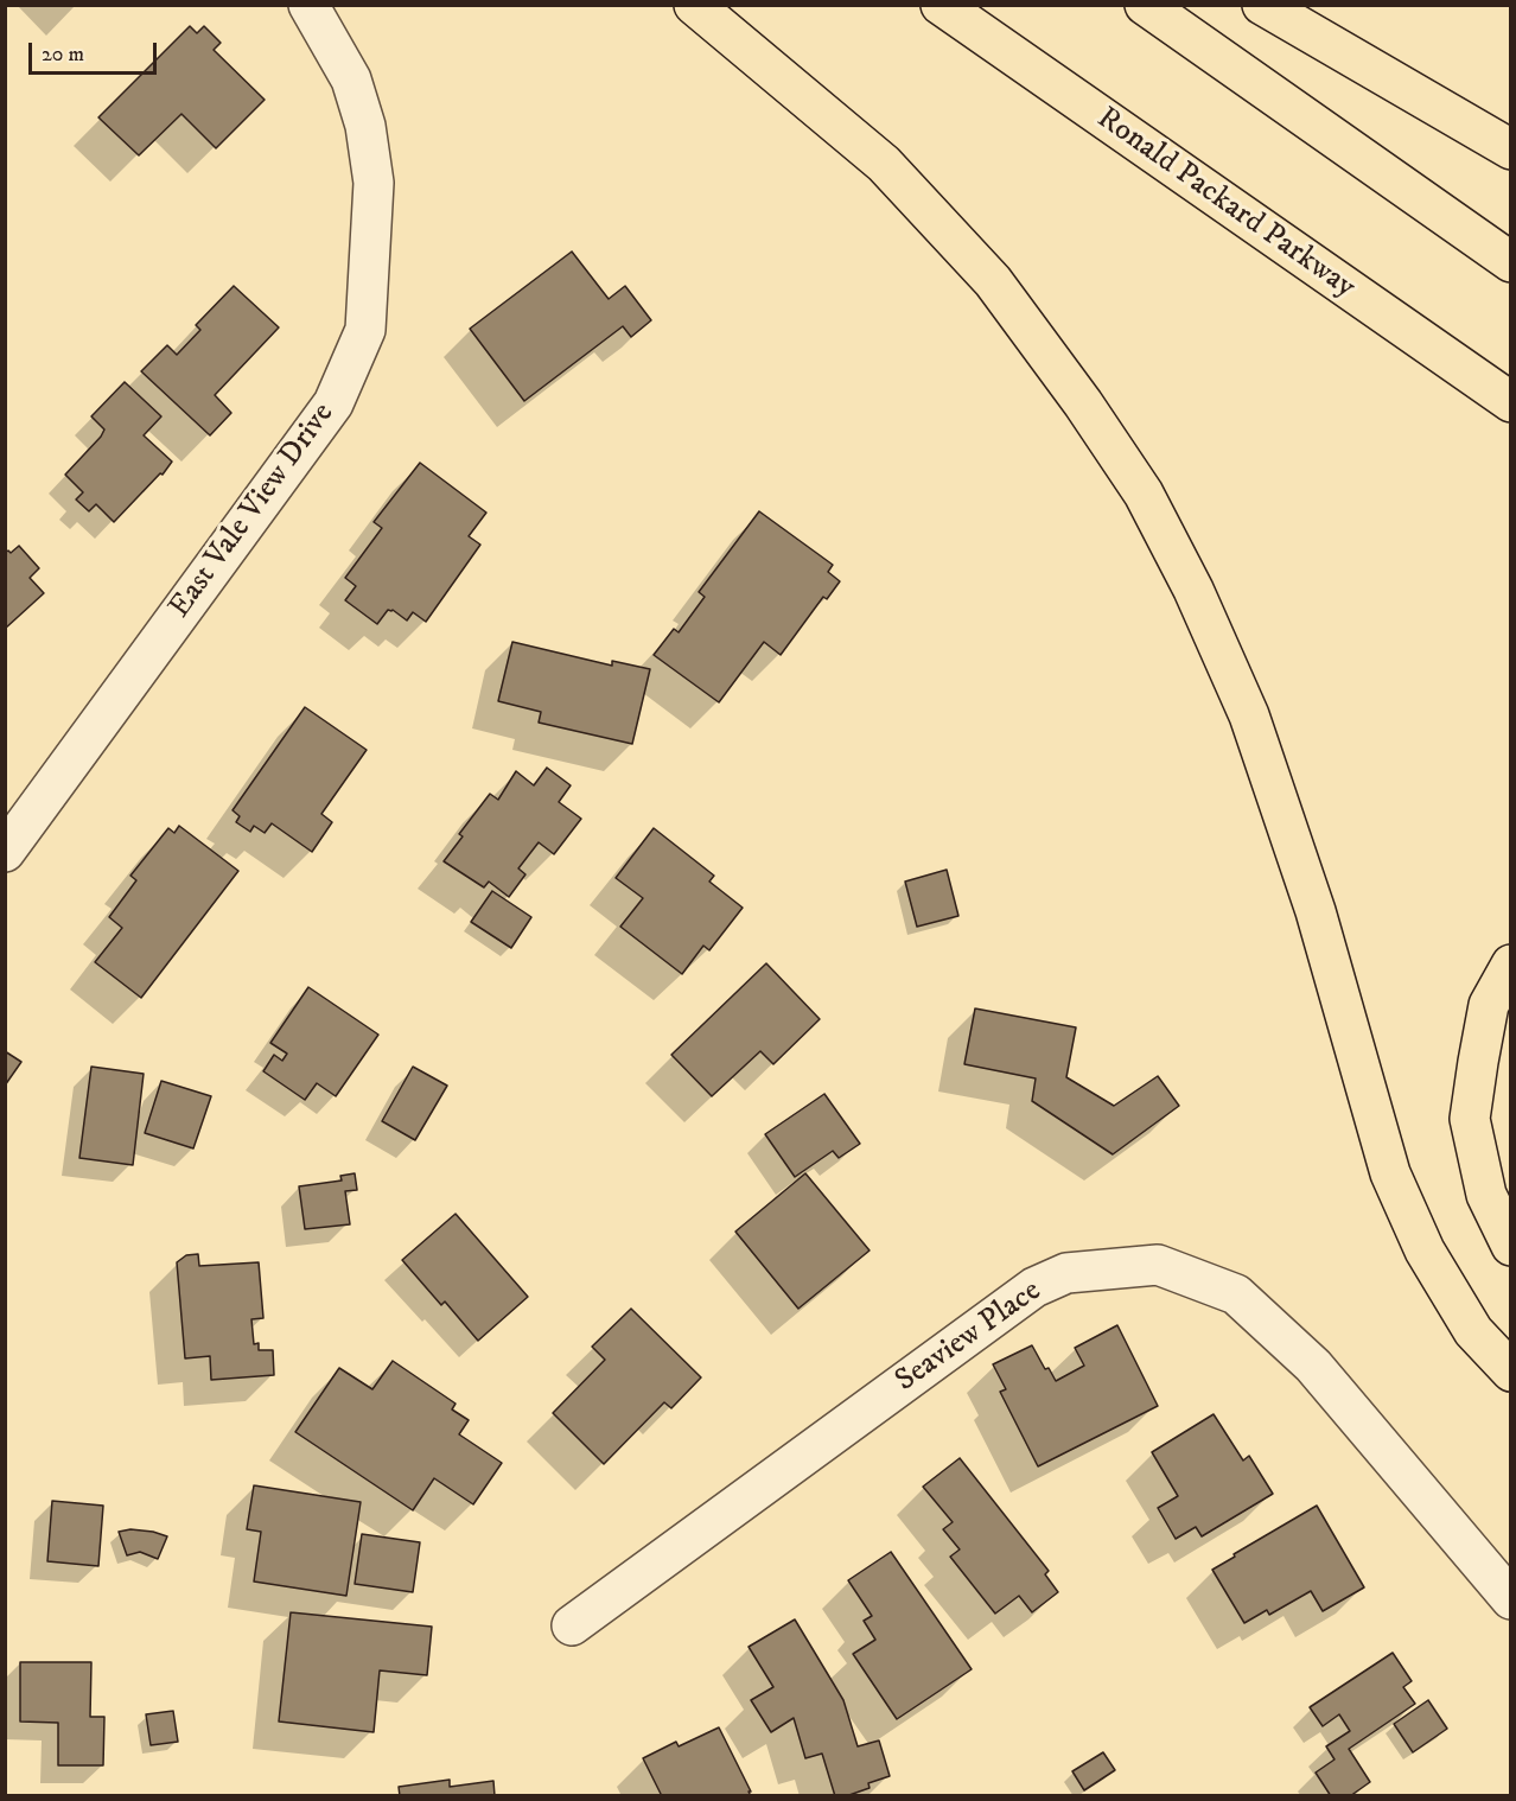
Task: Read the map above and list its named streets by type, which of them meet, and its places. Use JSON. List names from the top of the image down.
{
  "streets": {
    "highway": ["Ronald Packard Parkway"],
    "street": ["East Vale View Drive", "Seaview Place"]
  },
  "scale_bar": "20 m"
}
